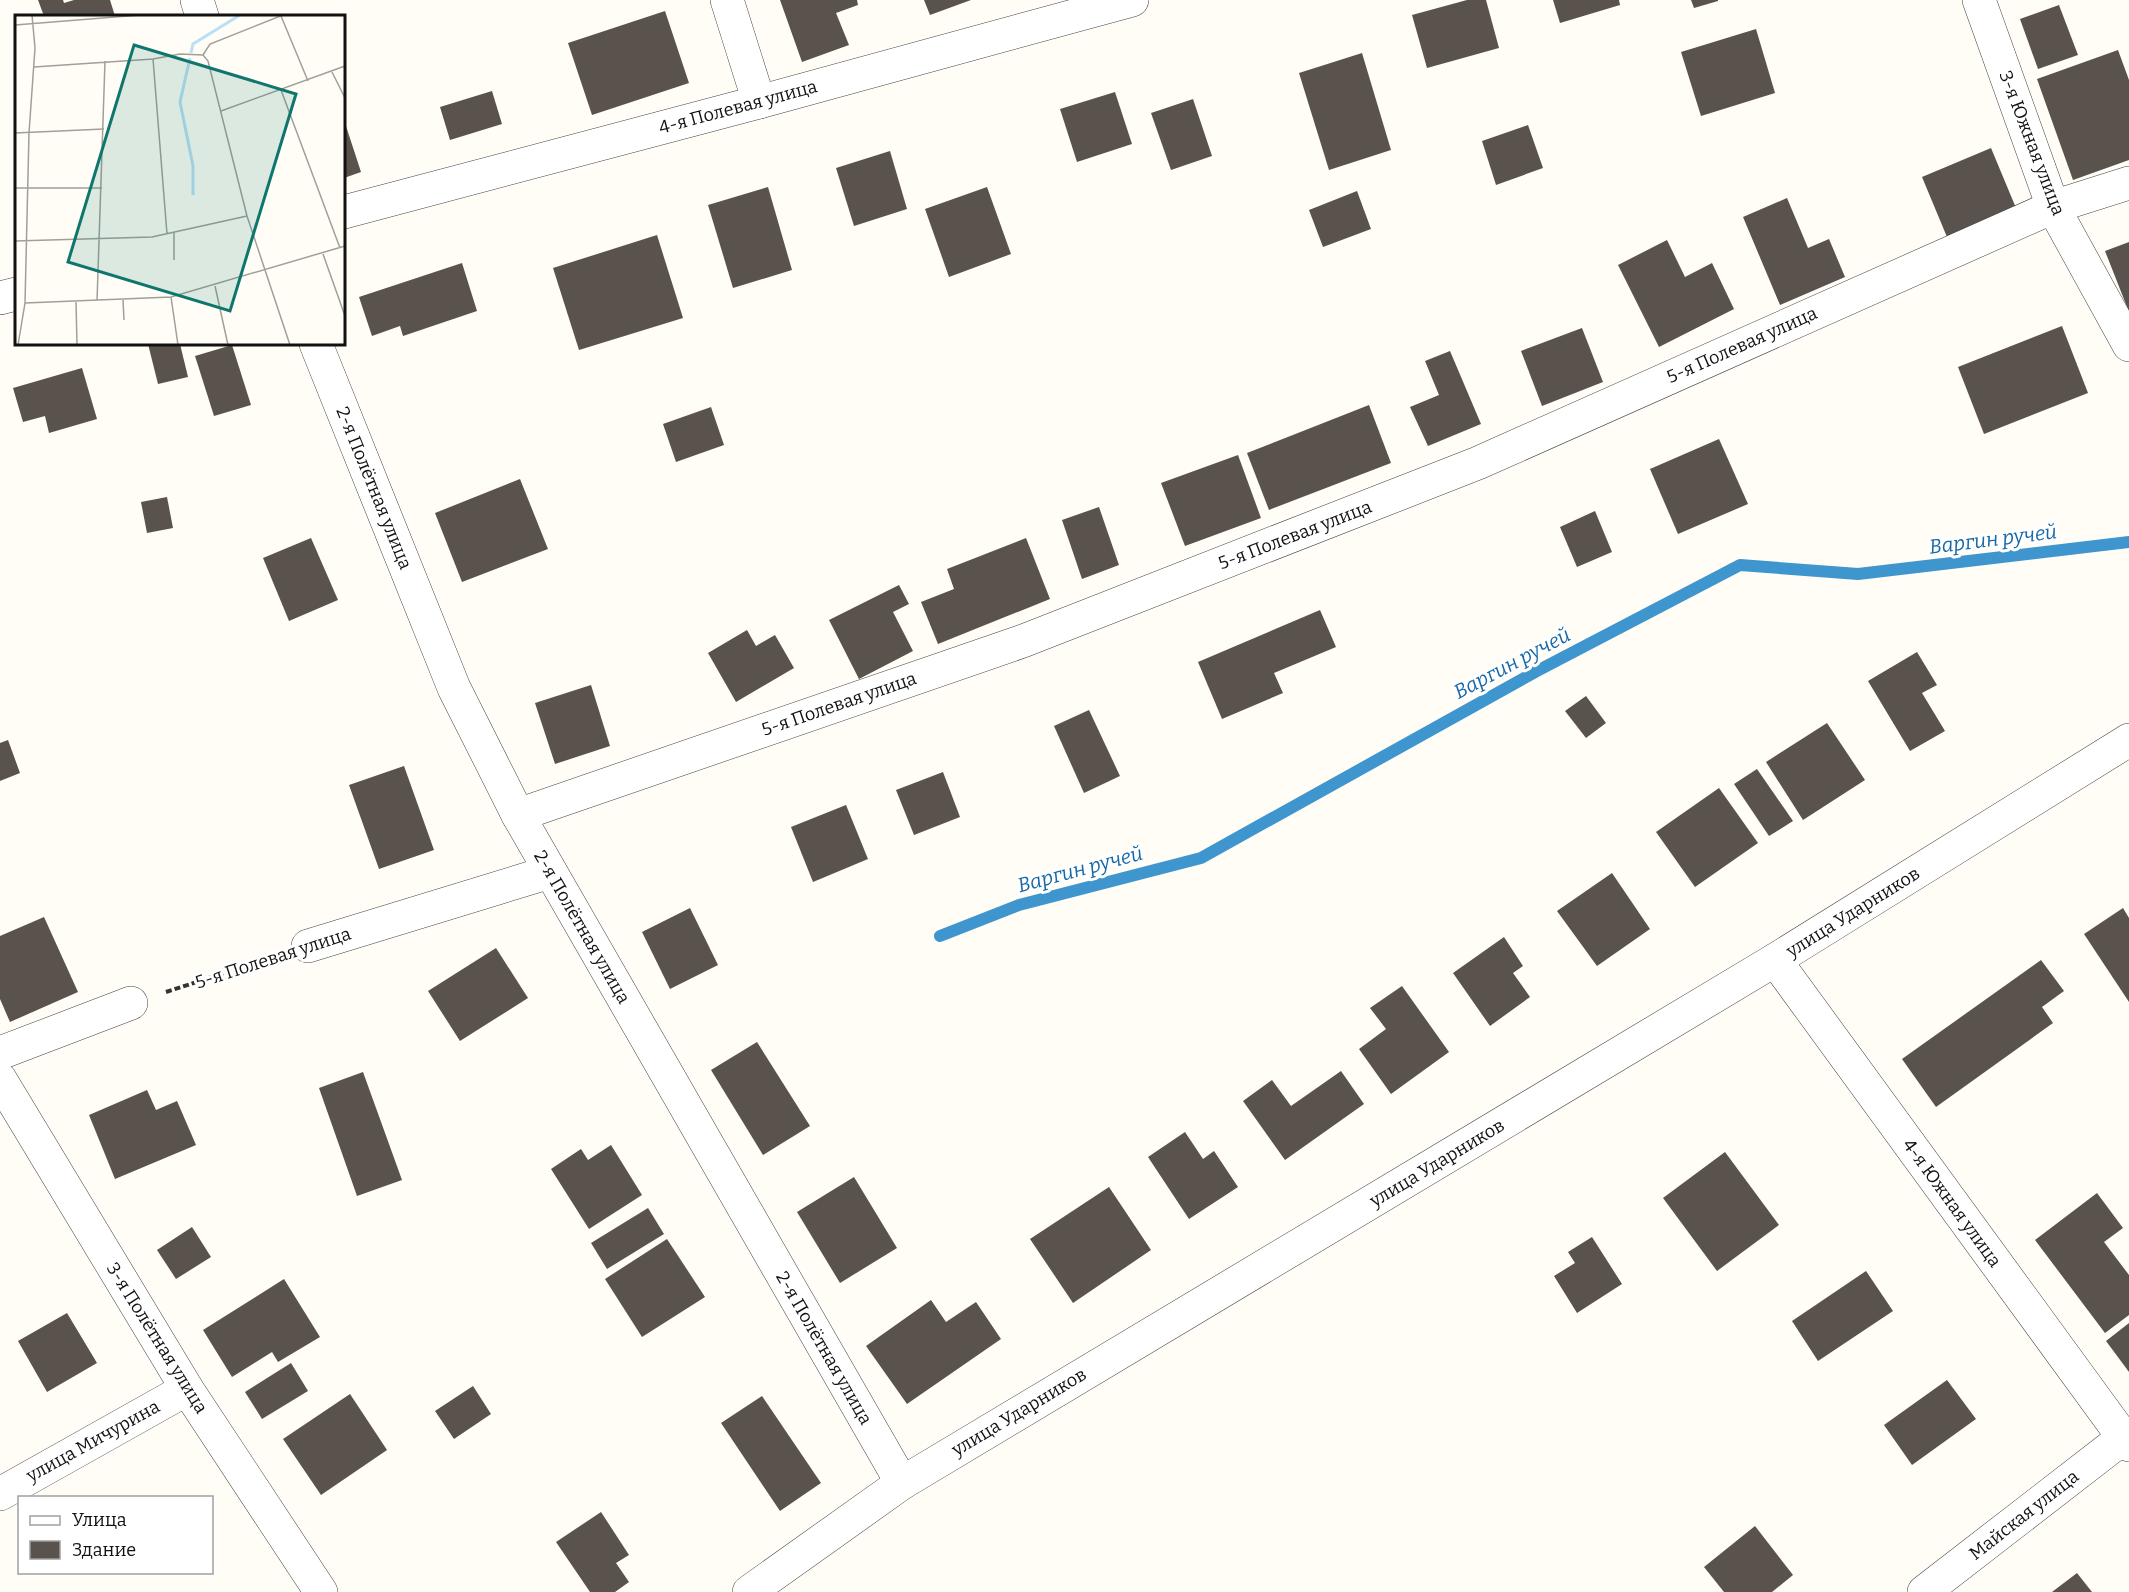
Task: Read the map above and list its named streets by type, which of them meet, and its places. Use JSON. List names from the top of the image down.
{
  "streets": {
    "street": [
      "4-я Полевая улица",
      "3-я Южная улица",
      "5-я Полевая улица",
      "2-я Полётная улица",
      "улица Ударников",
      "4-я Южная улица",
      "3-я Полётная улица",
      "улица Мичурина",
      "Майская улица"
    ]
  },
  "crossings": [
    ["3-я Южная улица", "5-я Полевая улица"],
    ["5-я Полевая улица", "2-я Полётная улица"],
    ["2-я Полётная улица", "улица Ударников"],
    ["улица Ударников", "4-я Южная улица"],
    ["4-я Южная улица", "Майская улица"],
    ["3-я Полётная улица", "улица Мичурина"]
  ],
  "water": ["Варгин ручей"],
  "legend": ["Улица", "Здание"]
}
